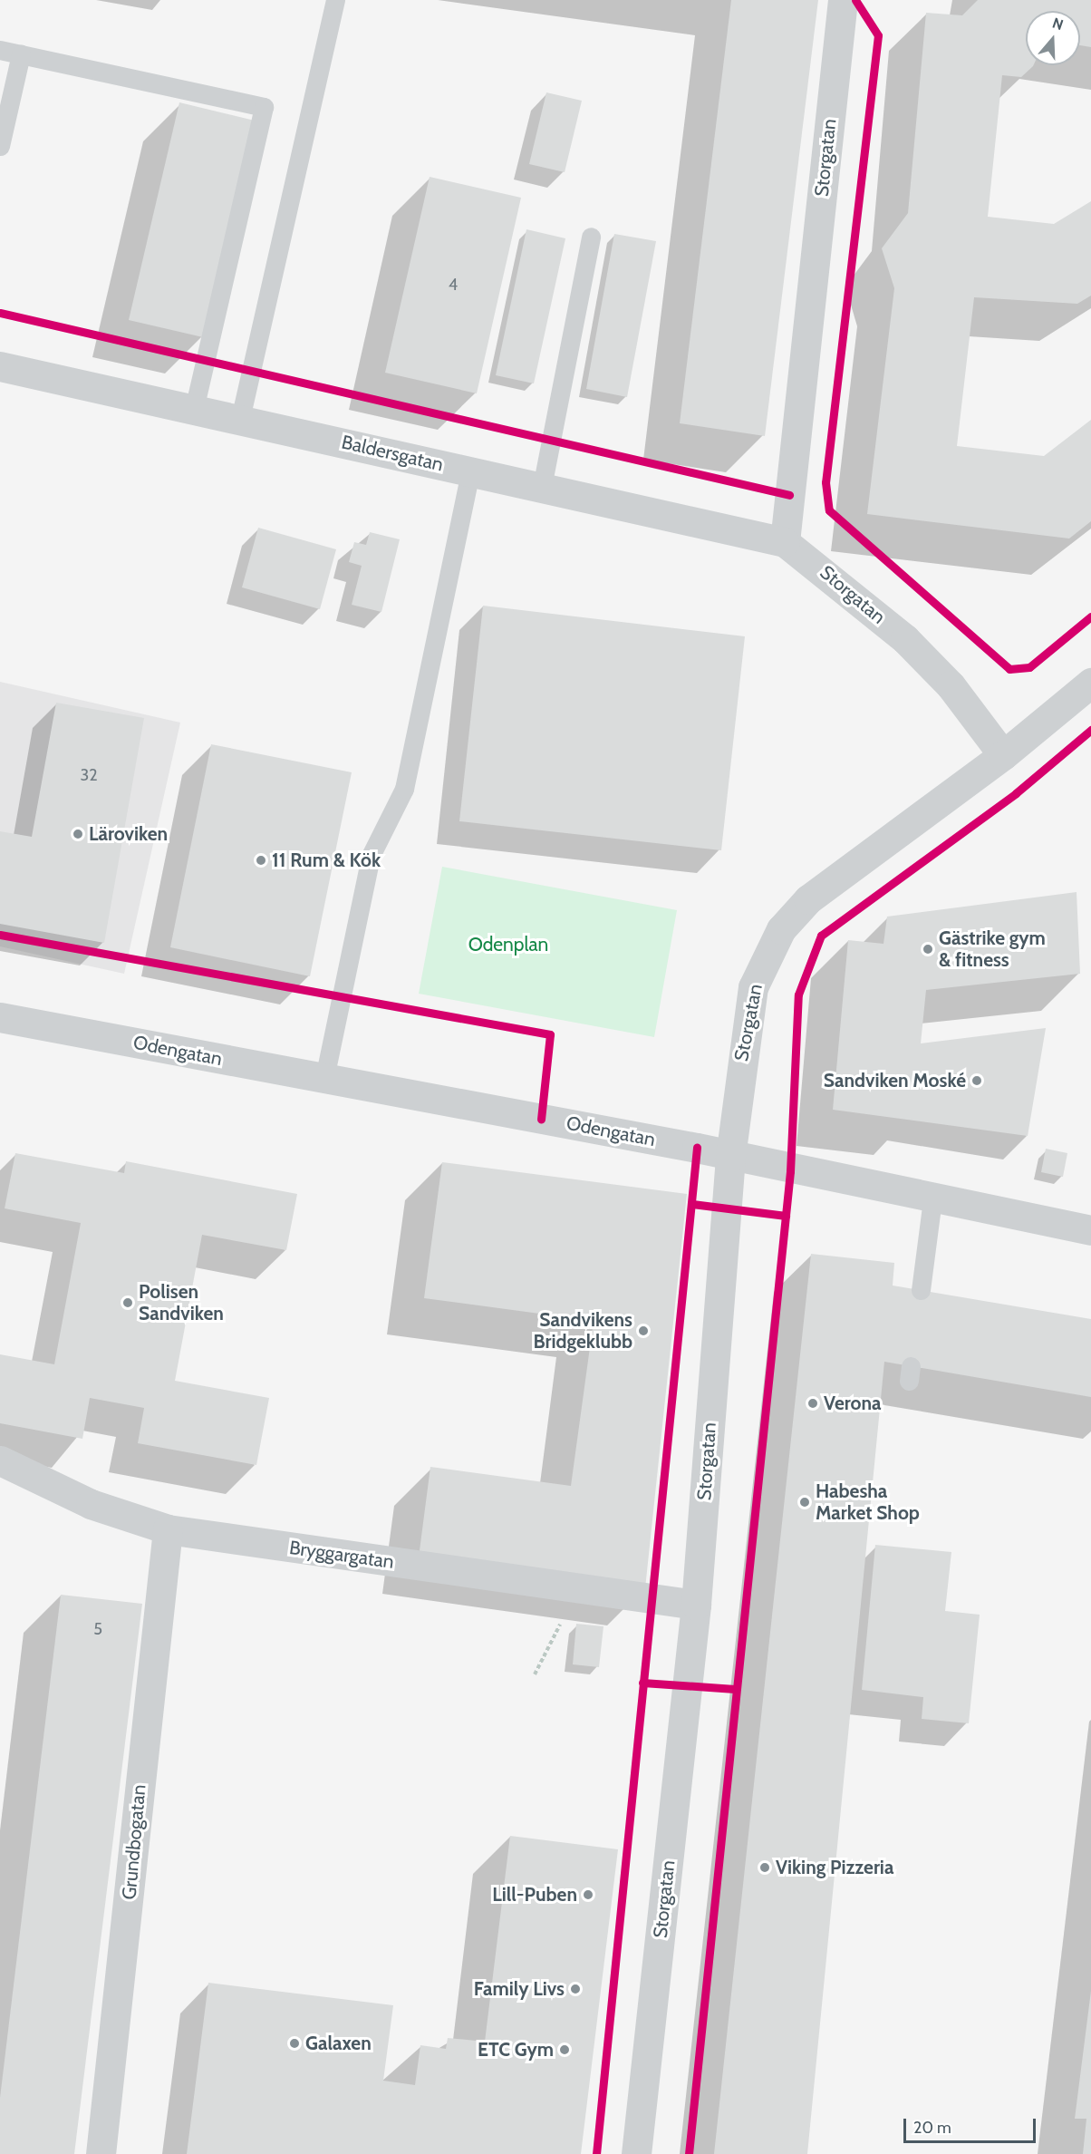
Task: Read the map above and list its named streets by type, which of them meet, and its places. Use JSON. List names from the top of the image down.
{
  "streets": {
    "street": [
      "Storgatan",
      "Baldersgatan",
      "Odengatan",
      "Bryggargatan",
      "Grundbogatan"
    ]
  },
  "crossings": [
    ["Storgatan", "Baldersgatan"],
    ["Storgatan", "Odengatan"],
    ["Storgatan", "Bryggargatan"],
    ["Bryggargatan", "Grundbogatan"]
  ],
  "parks": ["Odenplan"],
  "places": [
    "Läroviken",
    "11 Rum & Kök",
    "Gästrike gym & fitness",
    "Sandviken Moské",
    "Polisen Sandviken",
    "Sandvikens Bridgeklubb",
    "Verona",
    "Habesha Market Shop",
    "Viking Pizzeria",
    "Lill-Puben",
    "Family Livs",
    "Galaxen",
    "ETC Gym"
  ],
  "house_numbers": ["4", "32", "5"],
  "scale_bar": "20 m",
  "north": "top"
}
